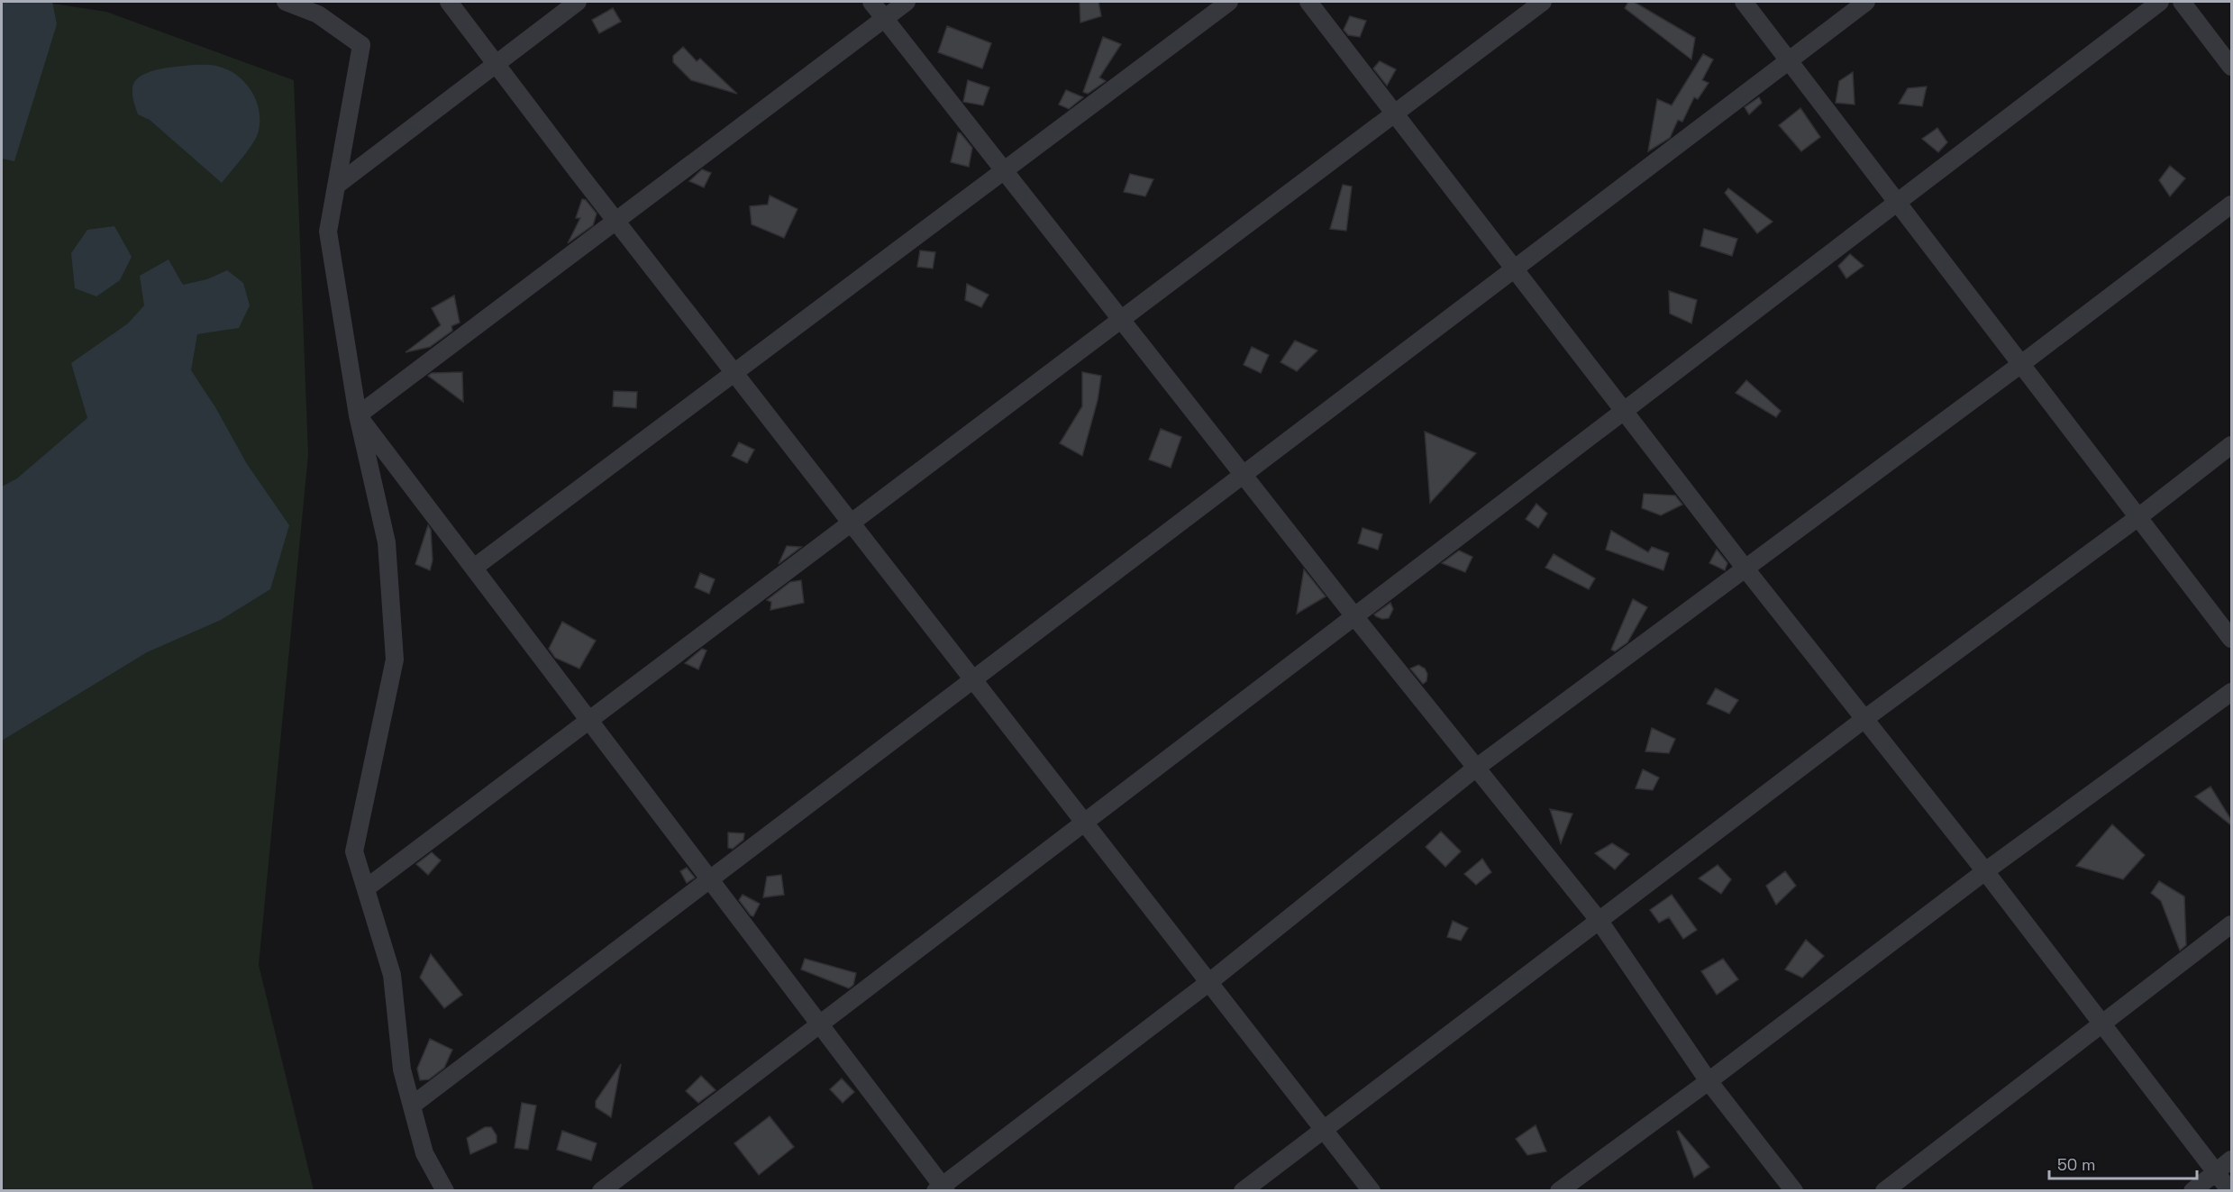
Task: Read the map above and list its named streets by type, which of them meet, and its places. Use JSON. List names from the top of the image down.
{
  "scale_bar": "50 m"
}
